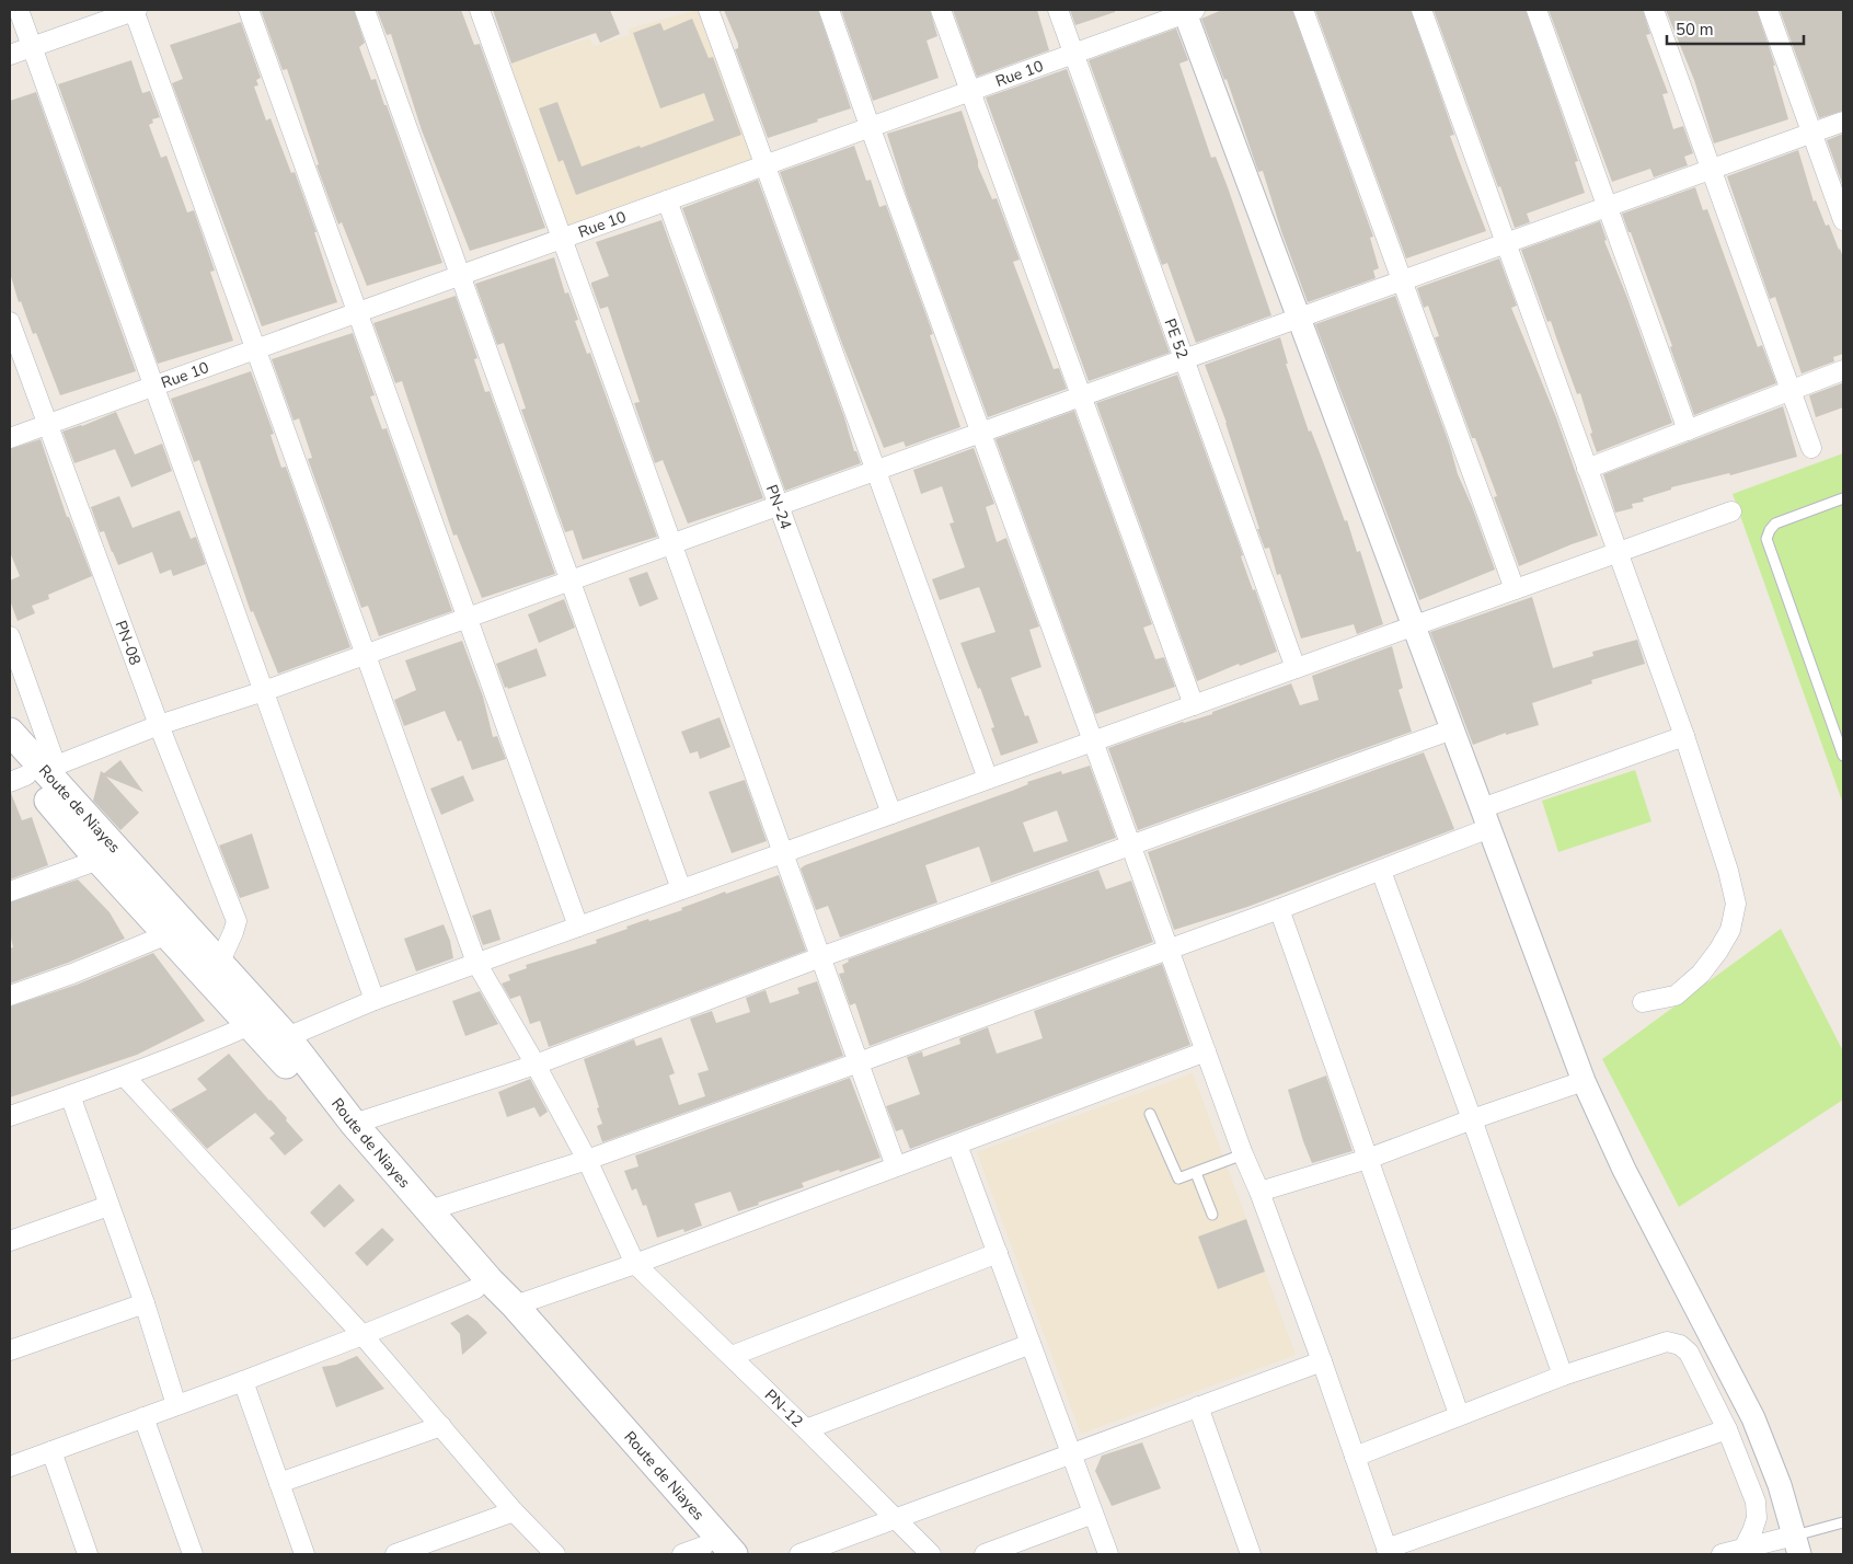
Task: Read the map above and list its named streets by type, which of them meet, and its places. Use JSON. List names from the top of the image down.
{
  "streets": {
    "main road": ["Route de Niayes"],
    "street": [
      "Rue 10",
      "PE 52",
      "PN-24",
      "PN-08",
      "PN-12"
    ]
  },
  "crossings": [
    ["Rue 10", "PE 52"],
    ["Rue 10", "PN-24"],
    ["Rue 10", "PN-08"],
    ["PN-08", "Route de Niayes"]
  ],
  "scale_bar": "50 m"
}
